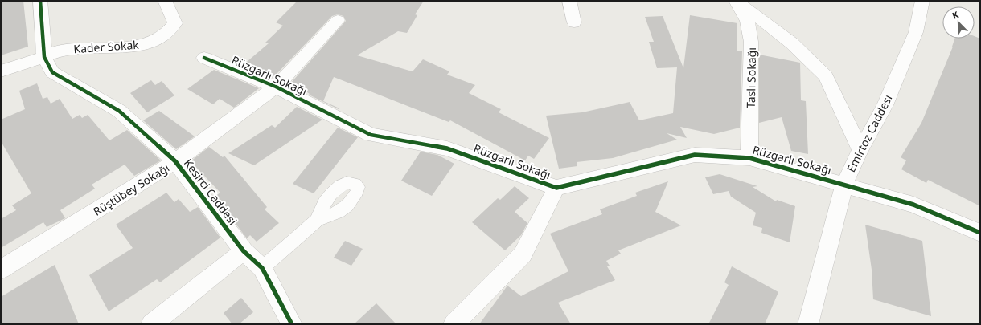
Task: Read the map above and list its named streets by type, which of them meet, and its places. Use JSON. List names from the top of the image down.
{
  "streets": {
    "street": [
      "Kader Sokak",
      "Rüzgarlı Sokağı",
      "Taslı Sokağı",
      "Emirtoz Caddesi",
      "Rüştübey Sokağı",
      "Kesirci Caddesi"
    ]
  },
  "crossings": [
    ["Kader Sokak", "Kesirci Caddesi"],
    ["Rüzgarlı Sokağı", "Taslı Sokağı"],
    ["Rüzgarlı Sokağı", "Emirtoz Caddesi"],
    ["Rüzgarlı Sokağı", "Rüştübey Sokağı"],
    ["Rüştübey Sokağı", "Kesirci Caddesi"]
  ],
  "north": "top left"
}
